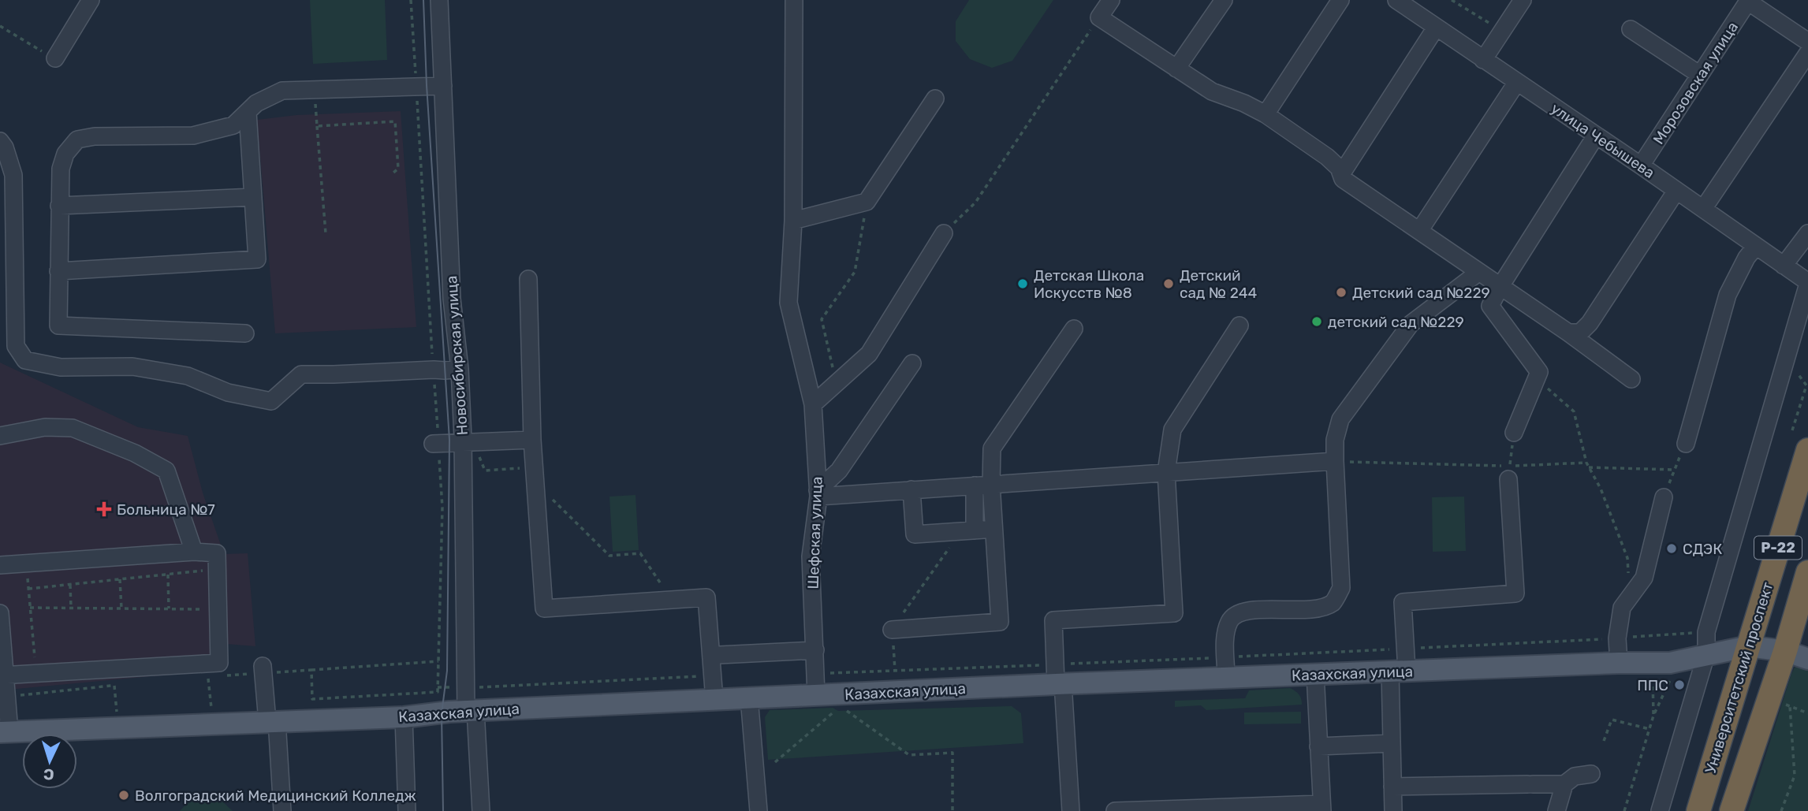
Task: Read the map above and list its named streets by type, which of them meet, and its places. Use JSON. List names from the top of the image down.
{
  "streets": {
    "highway": ["Р-22", "Университетский проспект"],
    "main road": ["Казахская улица"],
    "street": [
      "Морозовская улица",
      "улица Чебышева",
      "Новосибирская улица",
      "Шефская улица"
    ]
  },
  "crossings": [
    ["Морозовская улица", "улица Чебышева"],
    ["Новосибирская улица", "Казахская улица"],
    ["Шефская улица", "Казахская улица"],
    ["Р-22", "Казахская улица"],
    ["Казахская улица", "Университетский проспект"]
  ],
  "places": {
    "other": [
      "Детская Школа Искусств №8",
      "Детский сад № 244",
      "Детский сад №229",
      "детский сад №229",
      "СДЭК",
      "ППС",
      "Волгоградский Медицинский Колледж"
    ],
    "health": ["Больница №7"]
  },
  "north": "bottom"
}
